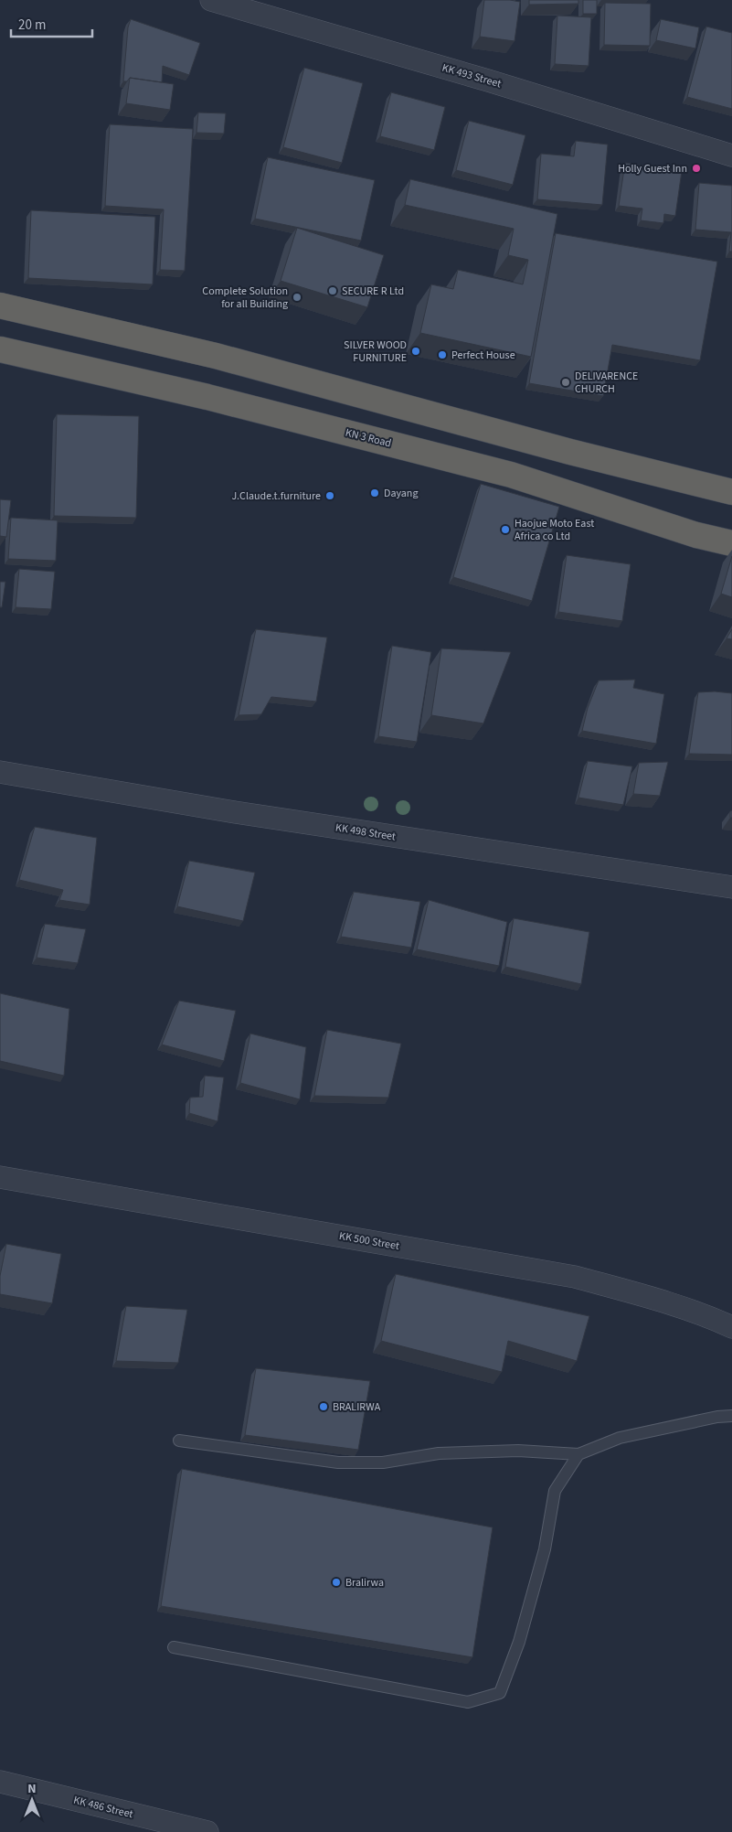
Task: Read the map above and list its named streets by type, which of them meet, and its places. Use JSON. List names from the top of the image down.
{
  "streets": {
    "highway": ["KN 3 Road"],
    "street": [
      "KK 493 Street",
      "KK 498 Street",
      "KK 500 Street",
      "KK 486 Street"
    ]
  },
  "places": [
    "Holly Guest Inn",
    "SECURE R Ltd",
    "Complete Solution for all Building",
    "SILVER WOOD FURNITURE",
    "Perfect House",
    "DELIVARENCE CHURCH",
    "Dayang",
    "J.Claude.t.furniture",
    "Haojue Moto East Africa co Ltd",
    "BRALIRWA",
    "Bralirwa"
  ],
  "scale_bar": "20 m",
  "north": "top"
}
